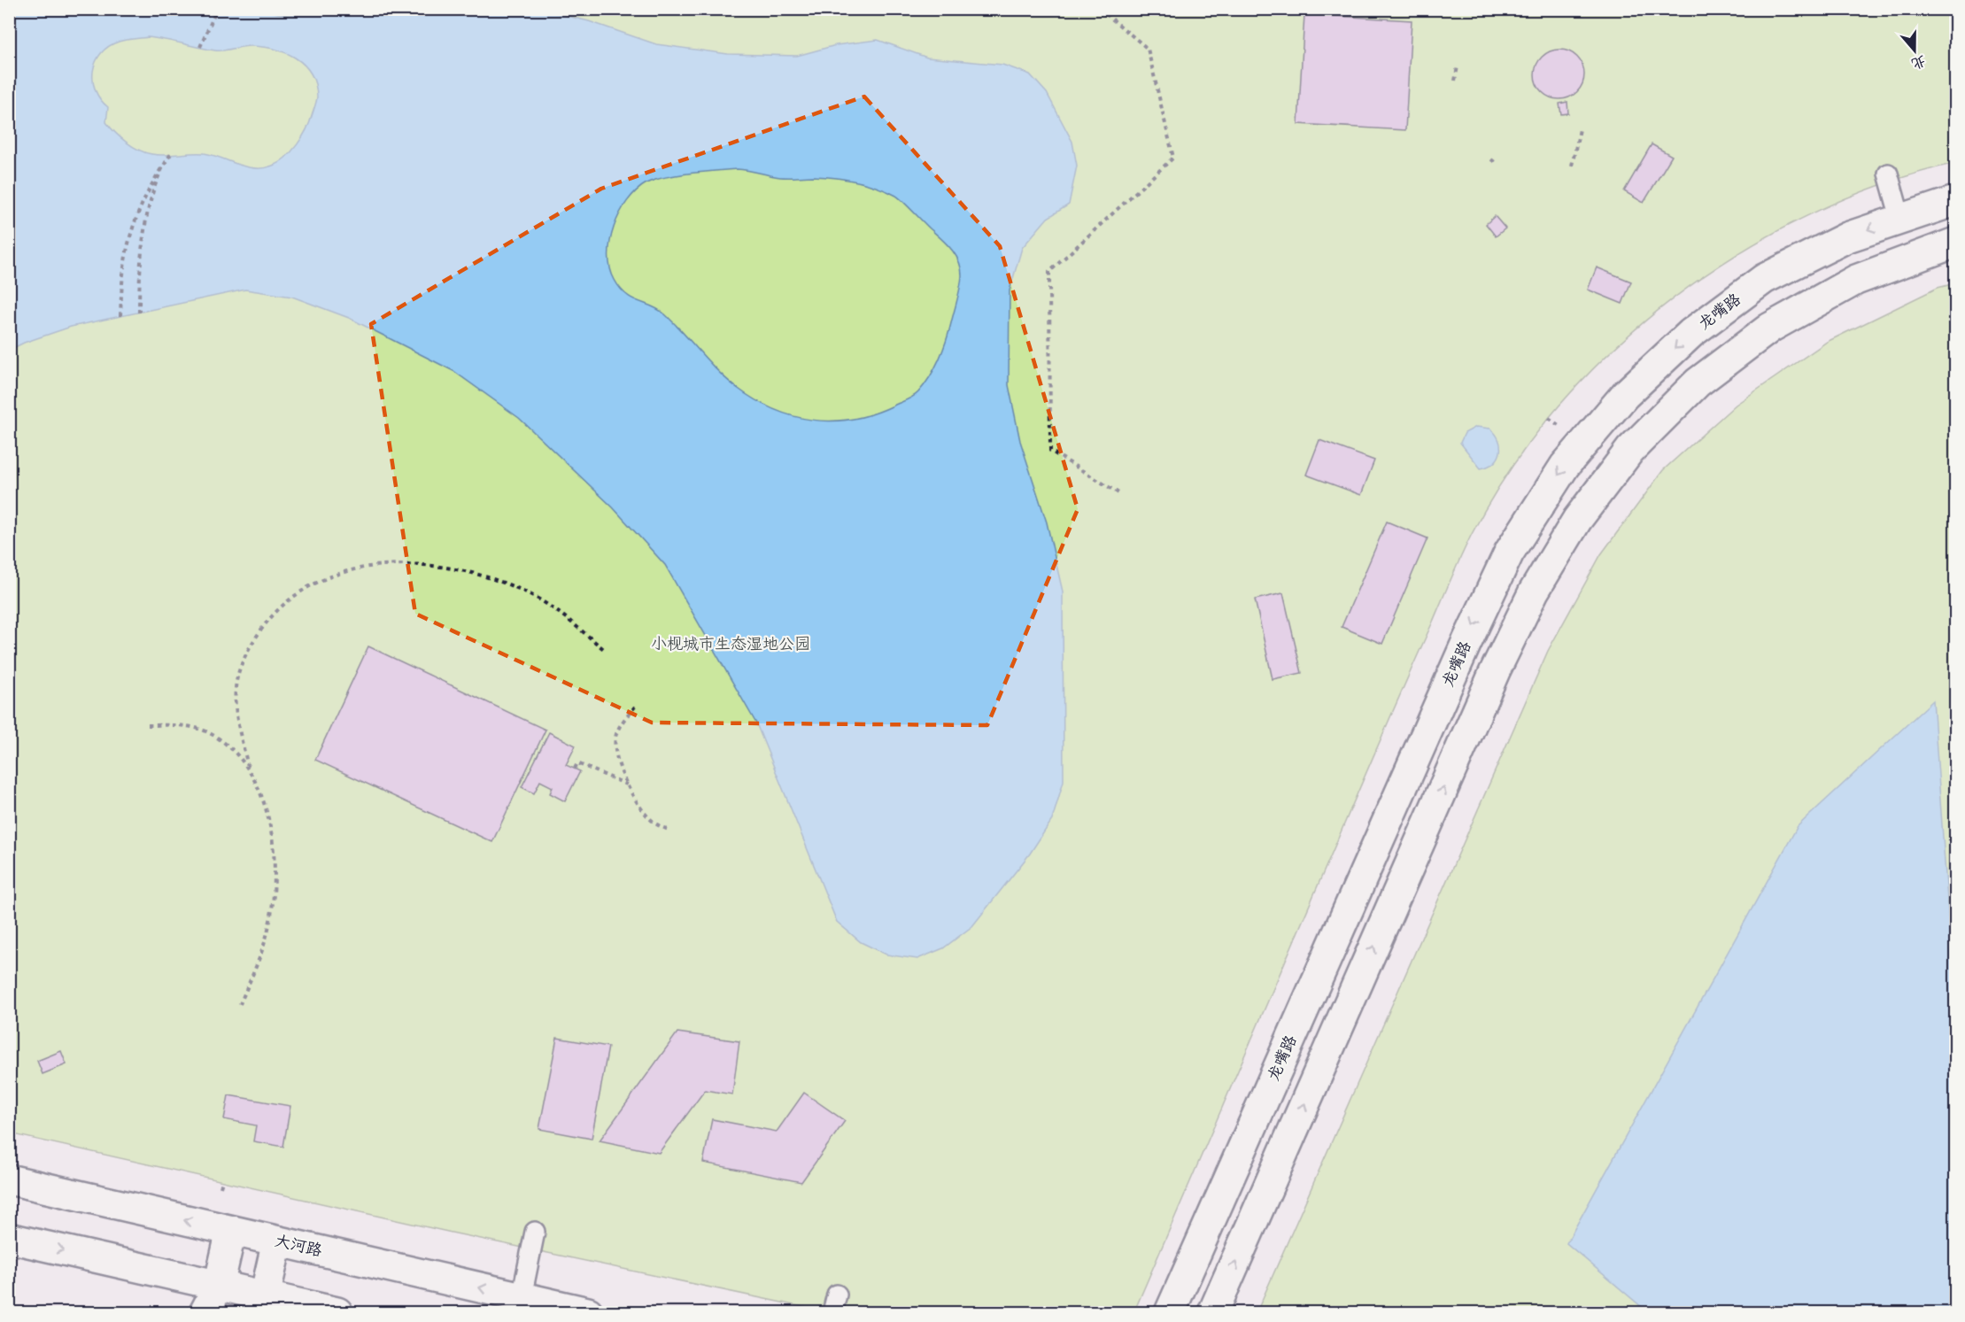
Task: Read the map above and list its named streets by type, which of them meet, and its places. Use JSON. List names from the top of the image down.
{
  "streets": {
    "street": ["龙嘴路", "大河路"]
  },
  "parks": ["小枧城市生态湿地公园"],
  "north": "bottom"
}
